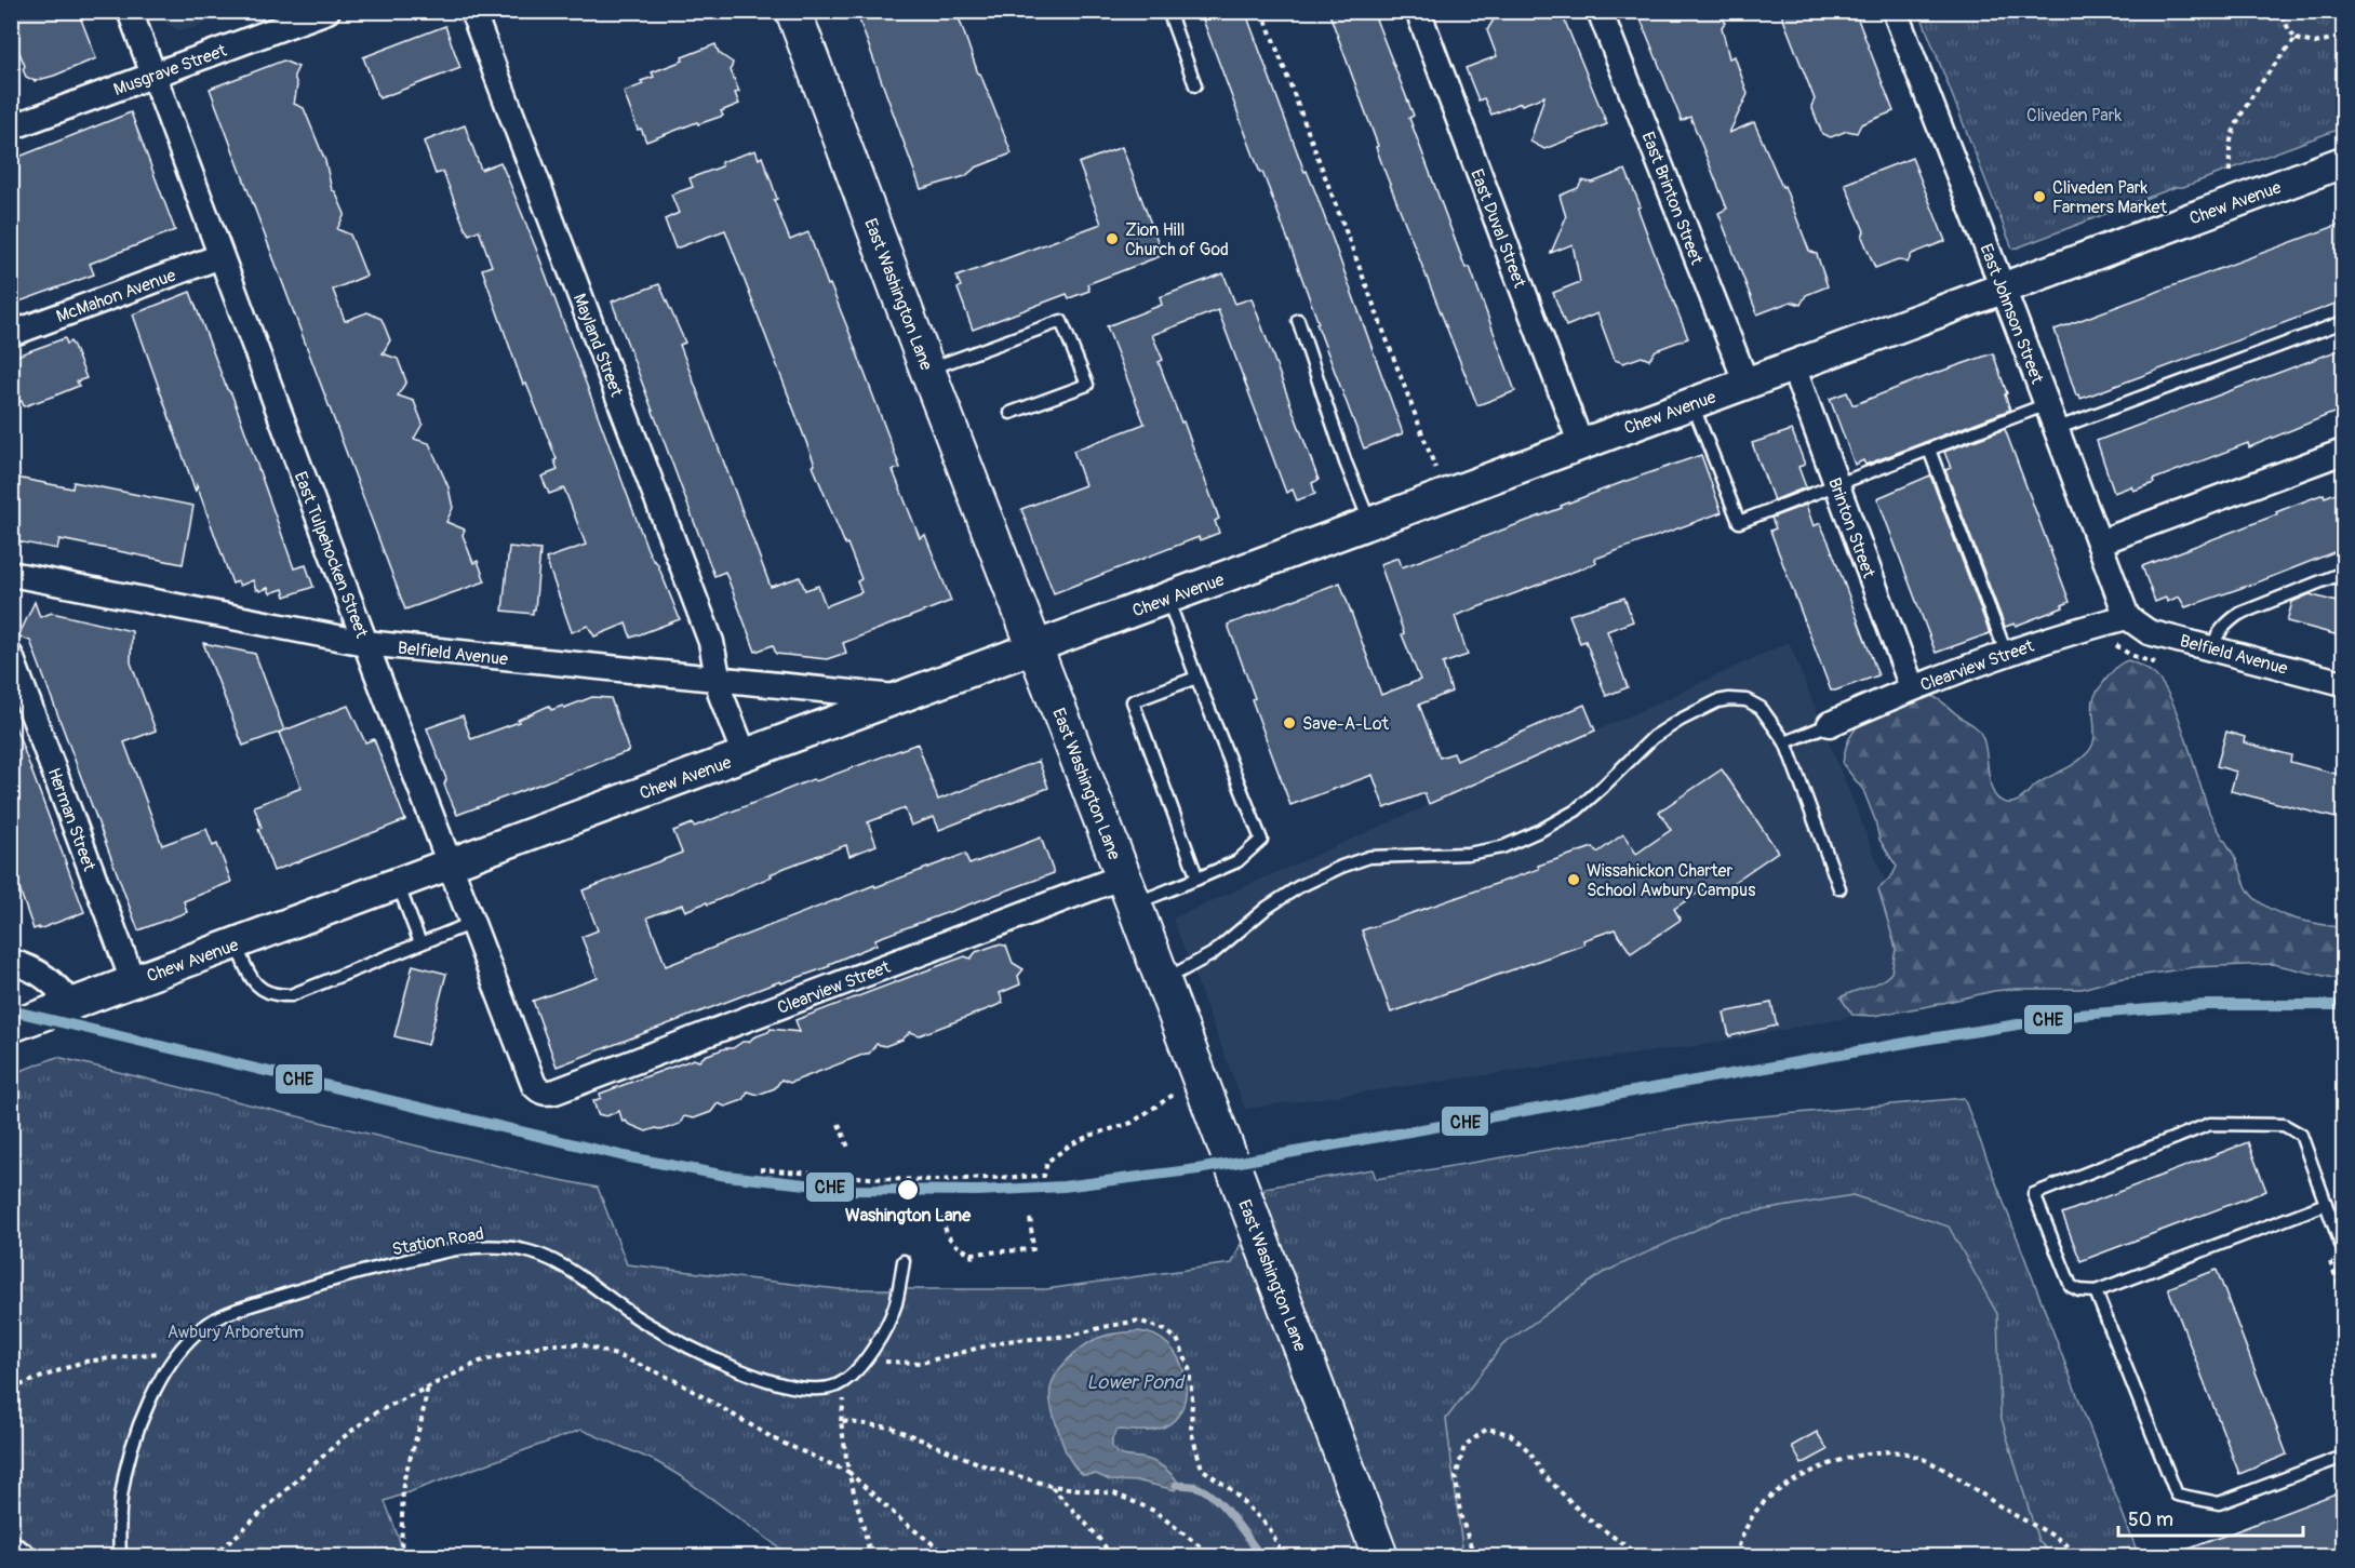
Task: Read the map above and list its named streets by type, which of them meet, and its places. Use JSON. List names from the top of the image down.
{
  "streets": {
    "main road": ["East Washington Lane"],
    "street": [
      "Musgrave Street",
      "East Brinton Street",
      "Chew Avenue",
      "East Duval Street",
      "McMahon Avenue",
      "East Johnson Street",
      "Mayland Street",
      "Brinton Street",
      "East Tulpehocken Street",
      "Belfield Avenue",
      "Clearview Street",
      "Herman Street"
    ],
    "lane": ["Station Road"]
  },
  "crossings": [
    ["Musgrave Street", "East Tulpehocken Street"],
    ["East Brinton Street", "Chew Avenue"],
    ["Chew Avenue", "East Duval Street"],
    ["Chew Avenue", "East Washington Lane"],
    ["Chew Avenue", "East Johnson Street"],
    ["Chew Avenue", "Mayland Street"],
    ["Chew Avenue", "Brinton Street"],
    ["Chew Avenue", "East Tulpehocken Street"],
    ["Chew Avenue", "Belfield Avenue"],
    ["Chew Avenue", "Herman Street"],
    ["East Washington Lane", "Clearview Street"],
    ["McMahon Avenue", "East Tulpehocken Street"],
    ["East Johnson Street", "Belfield Avenue"],
    ["East Johnson Street", "Clearview Street"],
    ["Mayland Street", "Belfield Avenue"],
    ["Brinton Street", "Clearview Street"],
    ["East Tulpehocken Street", "Belfield Avenue"],
    ["East Tulpehocken Street", "Clearview Street"],
    ["Belfield Avenue", "Clearview Street"]
  ],
  "water": ["Lower Pond"],
  "parks": ["Cliveden Park", "Awbury Arboretum"],
  "places": [
    "Cliveden Park Farmers Market",
    "Zion Hill Church of God",
    "Save-A-Lot",
    "Wissahickon Charter School Awbury Campus",
    "Washington Lane"
  ],
  "lines": ["transit line CHE"],
  "scale_bar": "50 m"
}
